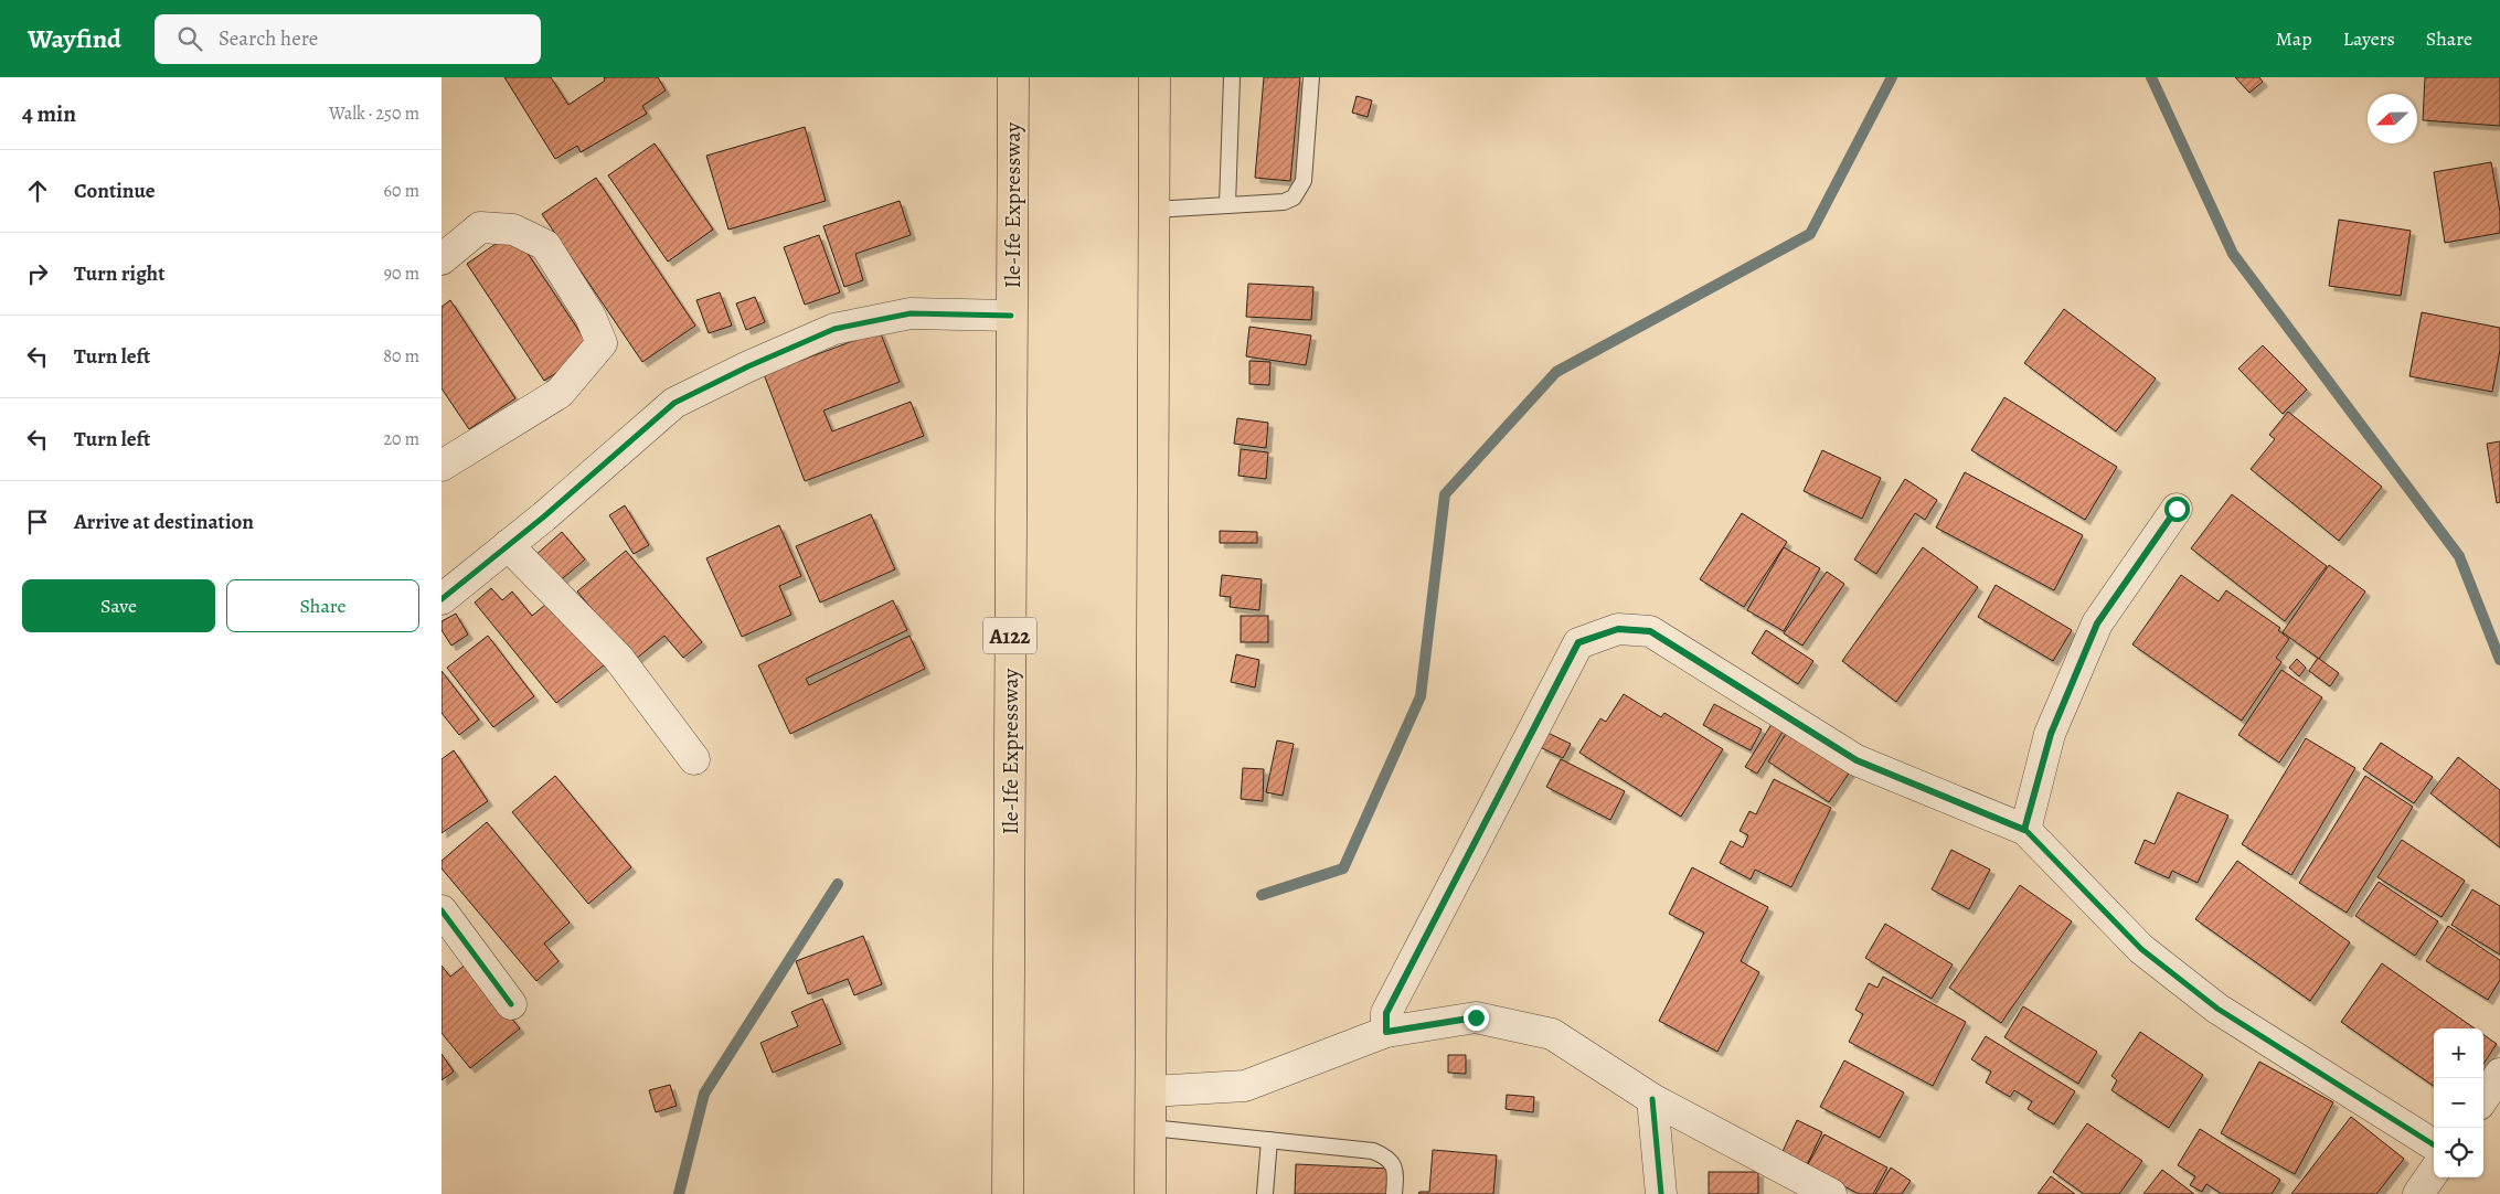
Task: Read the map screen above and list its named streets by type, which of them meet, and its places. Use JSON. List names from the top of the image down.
{
  "streets": {
    "highway": ["Ile-Ife Expressway", "A122"]
  },
  "north": "left",
  "page": {
    "header": "Wayfind",
    "search": "Search here",
    "nav": ["Map", "Layers", "Share"],
    "heading": ["4 min", "Walk · 250 m"],
    "list": [
      ["Continue", "60 m"],
      ["Turn right", "90 m"],
      ["Turn left", "80 m"],
      ["Turn left", "20 m"],
      "Arrive at destination"
    ],
    "buttons": ["Save", "Share"],
    "map_buttons": ["+", "−"]
  }
}
